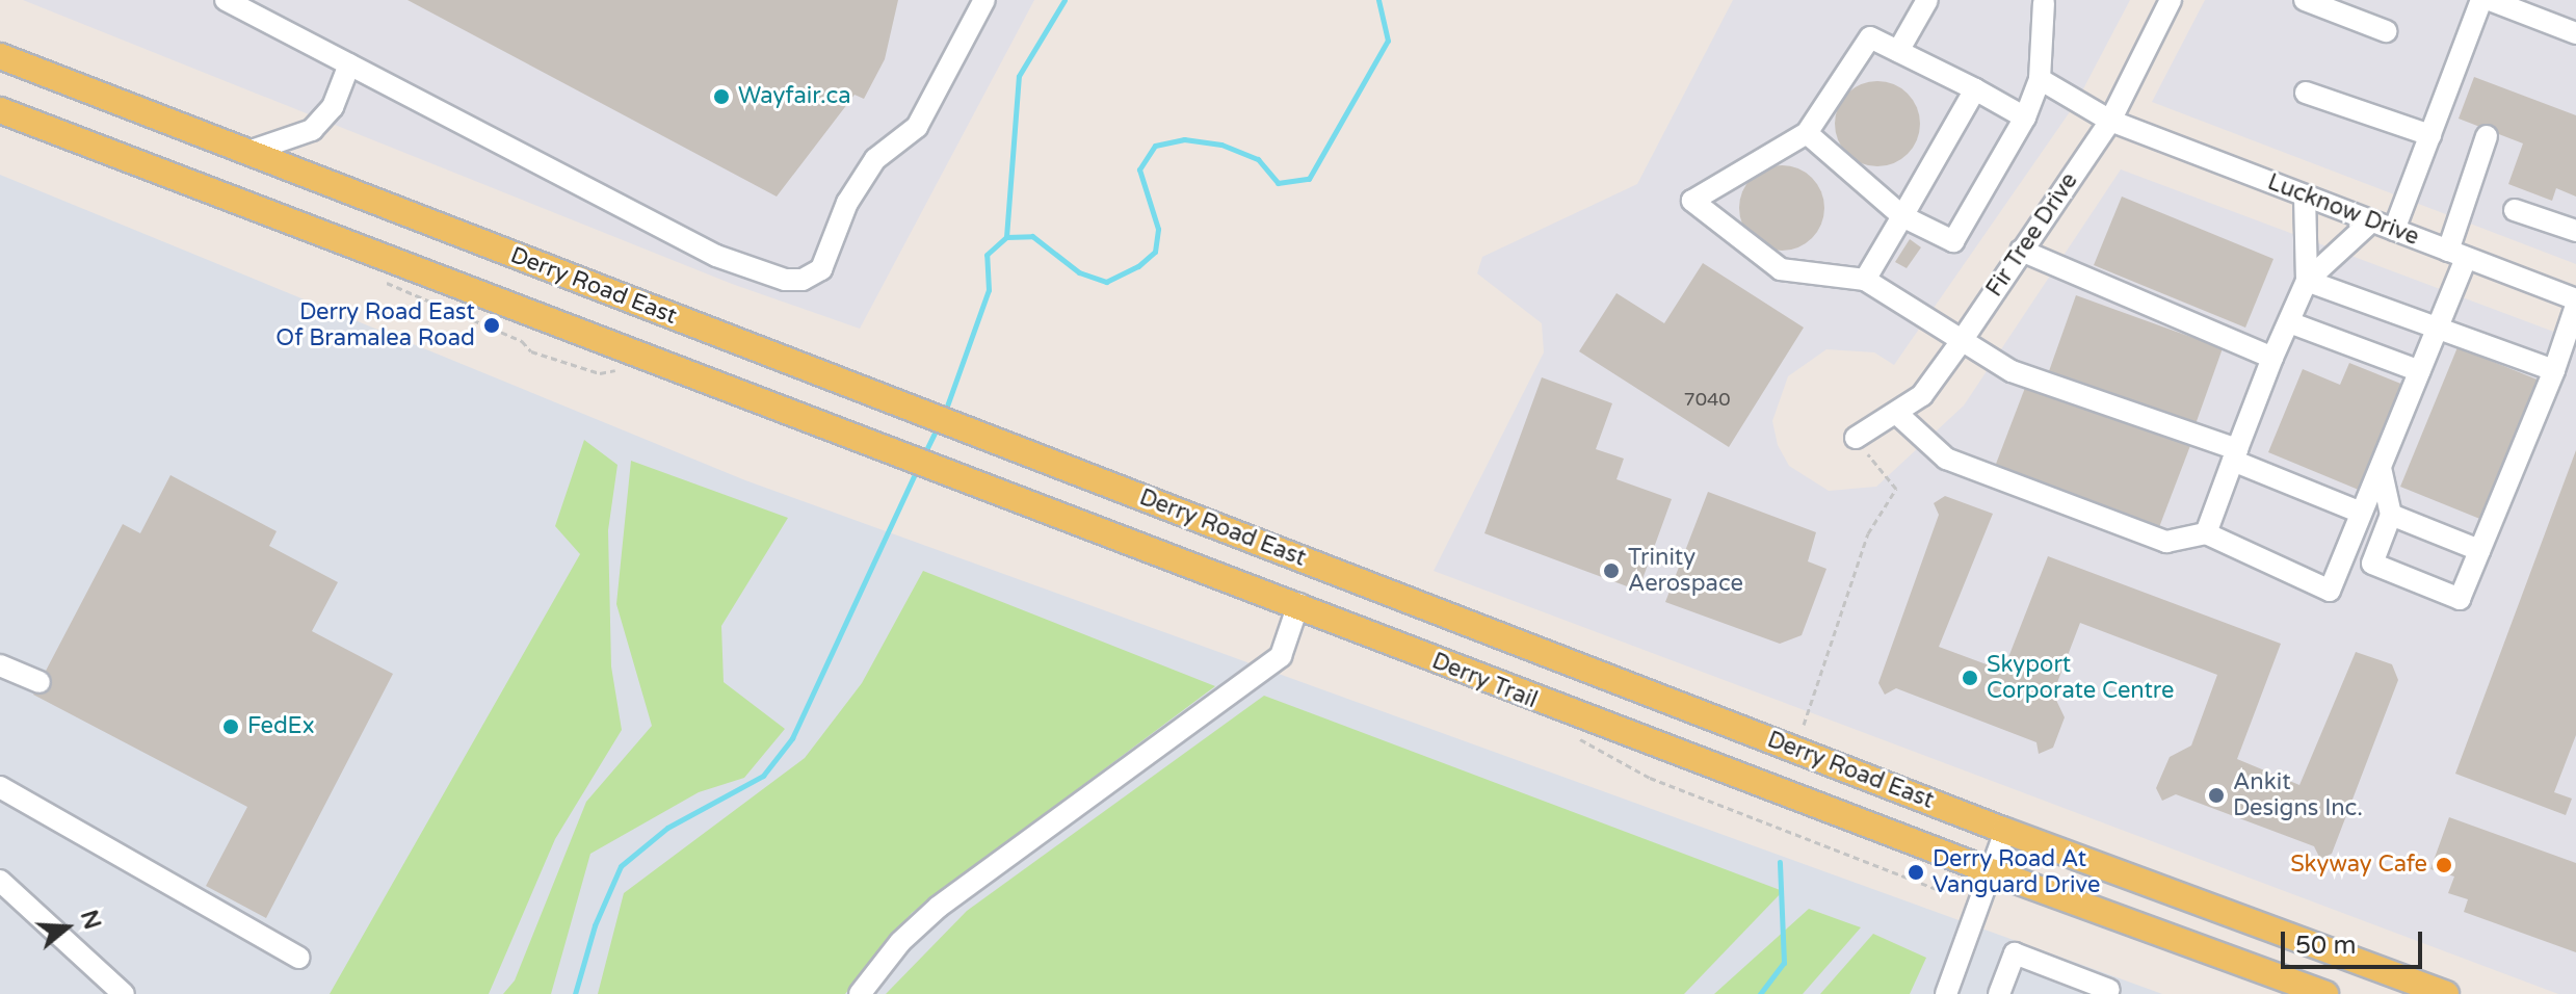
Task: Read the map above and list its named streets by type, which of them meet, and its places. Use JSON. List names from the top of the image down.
{
  "streets": {
    "main road": ["Derry Road East"],
    "street": ["Lucknow Drive", "Fir Tree Drive"]
  },
  "crossings": [
    ["Lucknow Drive", "Fir Tree Drive"]
  ],
  "places": [
    "Wayfair.ca",
    "Derry Road East Of Bramalea Road",
    "Trinity Aerospace",
    "Skyport Corporate Centre",
    "FedEx",
    "Ankit Designs Inc.",
    "Skyway Cafe",
    "Derry Road At Vanguard Drive"
  ],
  "house_numbers": ["7040"],
  "scale_bar": "50 m",
  "north": "right"
}
